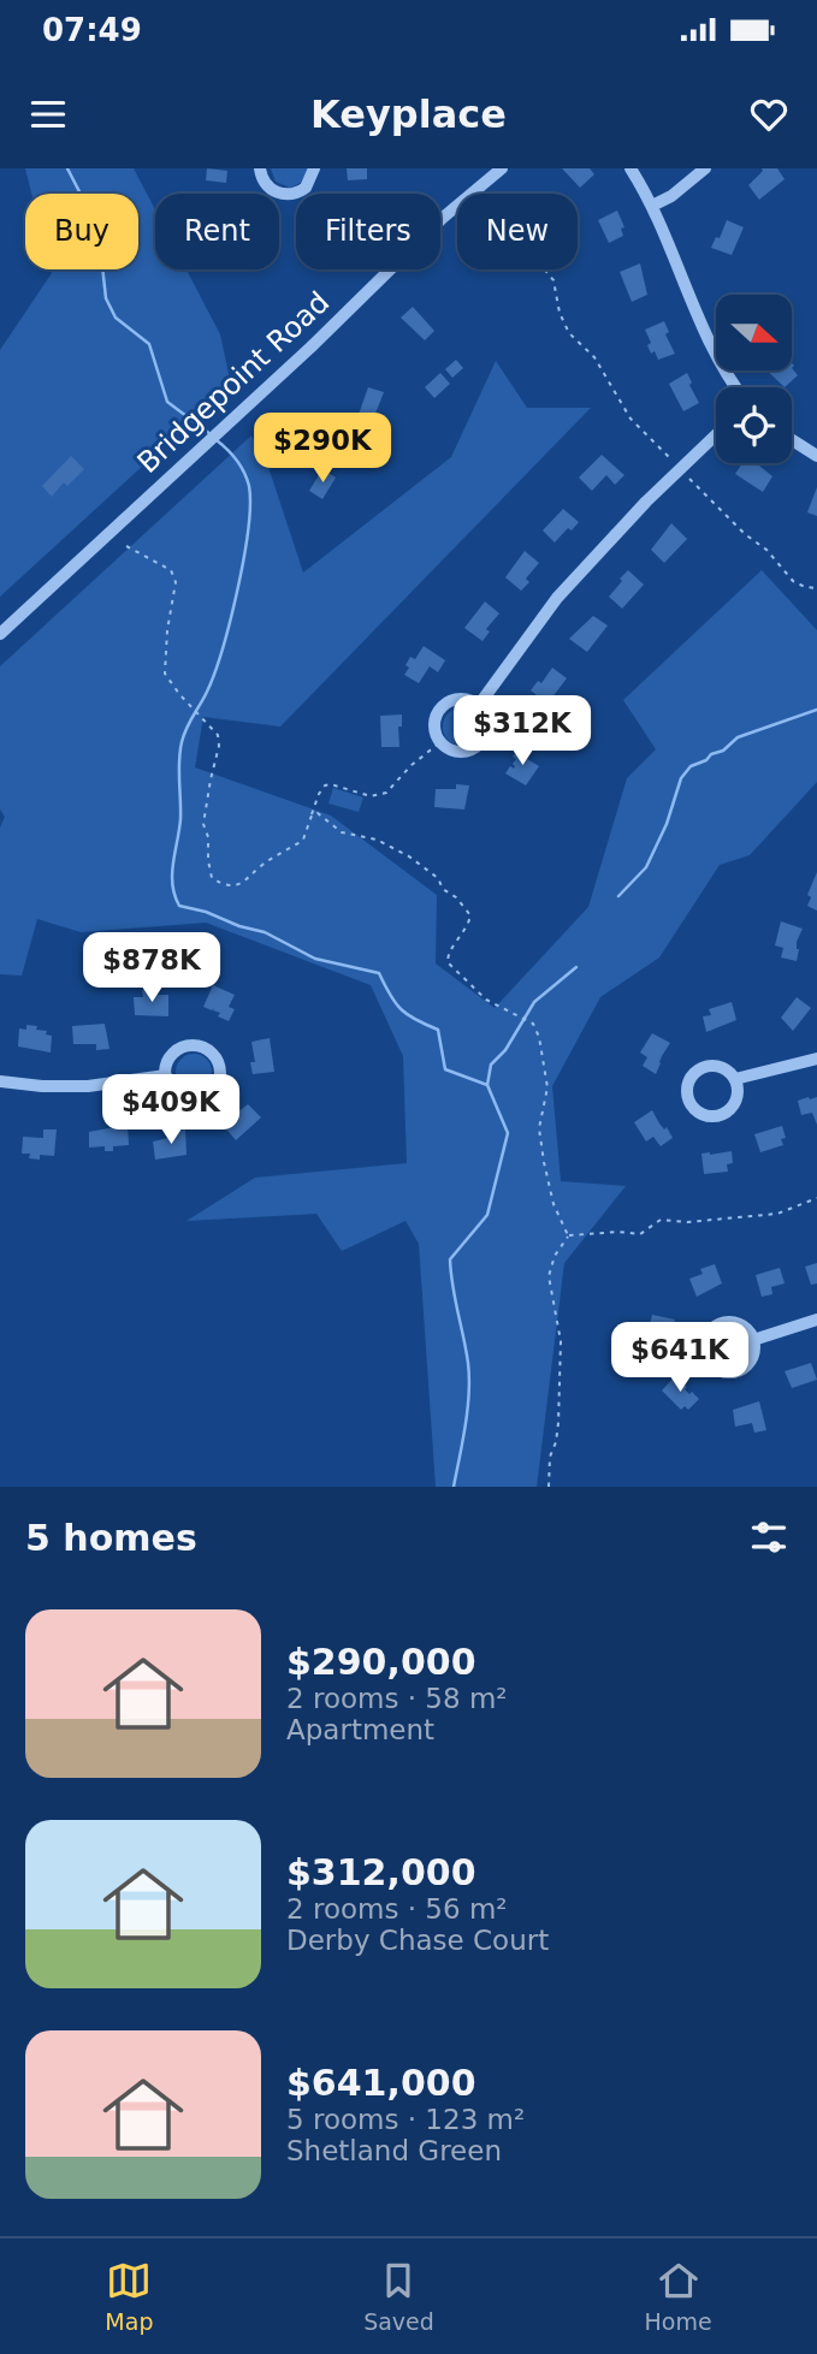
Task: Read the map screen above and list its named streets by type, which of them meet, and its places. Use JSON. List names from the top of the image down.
{
  "streets": {
    "street": ["Bridgepoint Road"]
  },
  "north": "right",
  "page": {
    "status": "07:49",
    "header": "Keyplace",
    "chip": [
      "Buy",
      "Rent",
      "Filters",
      "New"
    ],
    "price": [
      "$290K",
      "$312K",
      "$878K",
      "$409K",
      "$641K"
    ],
    "heading": "5 homes",
    "list": [
      {
        "name": "$290,000",
        "note": "2 rooms · 58 m² · Apartment"
      },
      {
        "name": "$312,000",
        "note": "2 rooms · 56 m² · Derby Chase Court"
      },
      {
        "name": "$641,000",
        "note": "5 rooms · 123 m² · Shetland Green"
      }
    ],
    "tabs": ["Map", "Saved", "Home"]
  }
}
